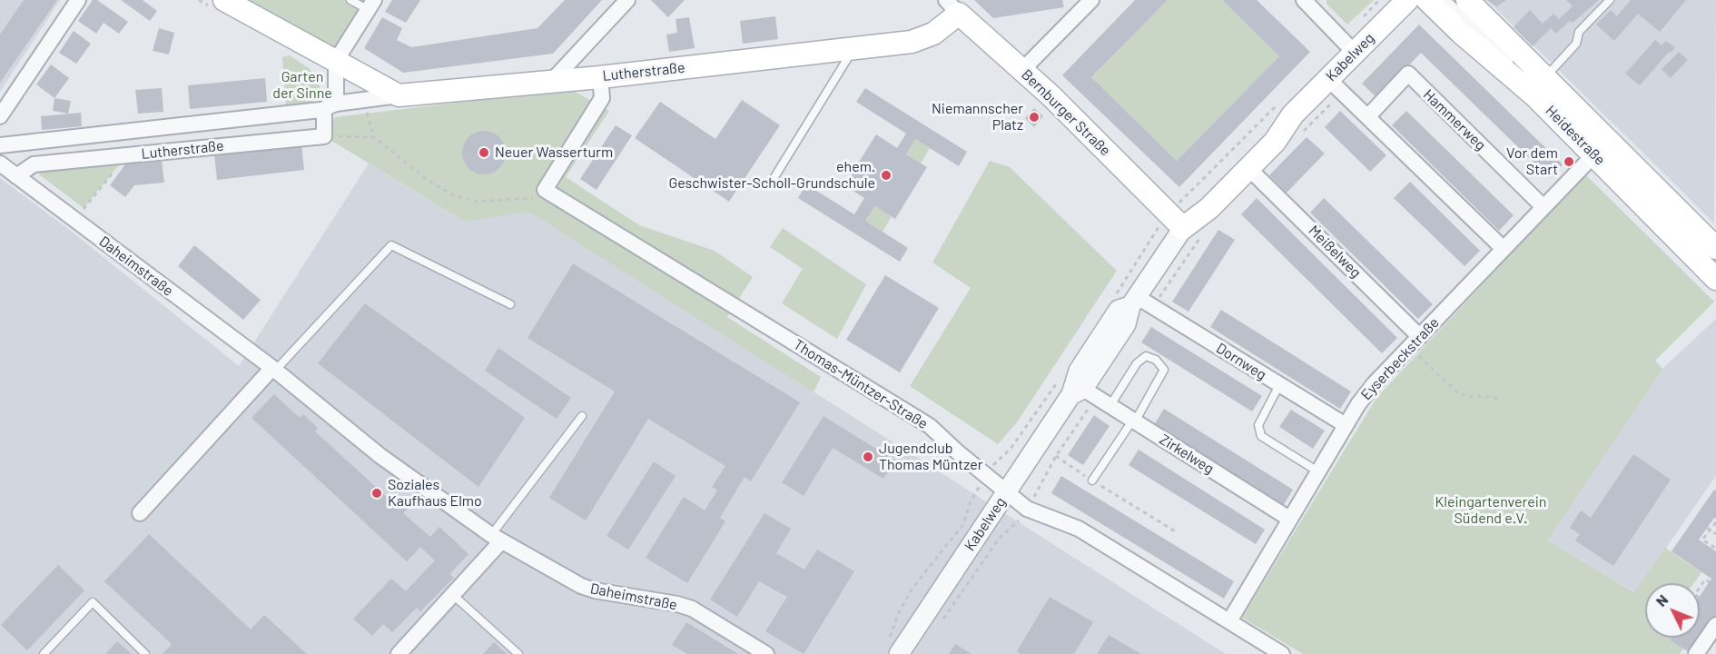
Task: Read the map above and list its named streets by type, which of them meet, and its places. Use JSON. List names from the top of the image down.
{
  "streets": {
    "main road": [
      "Kabelweg",
      "Lutherstraße",
      "Bernburger Straße",
      "Heidestraße"
    ],
    "street": [
      "Hammerweg",
      "Meißelweg",
      "Daheimstraße",
      "Eyserbeckstraße",
      "Dornweg",
      "Thomas-Müntzer-Straße",
      "Zirkelweg"
    ]
  },
  "crossings": [
    ["Kabelweg", "Bernburger Straße"],
    ["Kabelweg", "Meißelweg"],
    ["Kabelweg", "Dornweg"],
    ["Kabelweg", "Thomas-Müntzer-Straße"],
    ["Kabelweg", "Zirkelweg"],
    ["Lutherstraße", "Bernburger Straße"],
    ["Lutherstraße", "Daheimstraße"],
    ["Hammerweg", "Eyserbeckstraße"],
    ["Heidestraße", "Eyserbeckstraße"],
    ["Meißelweg", "Eyserbeckstraße"],
    ["Eyserbeckstraße", "Dornweg"],
    ["Eyserbeckstraße", "Thomas-Müntzer-Straße"],
    ["Eyserbeckstraße", "Zirkelweg"]
  ],
  "parks": ["Garten der Sinne", "Kleingartenverein Südend e.V."],
  "places": [
    "Niemannscher Platz",
    "Neuer Wasserturm",
    "Vor dem Start",
    "ehem. Geschwister-Scholl-Grundschule",
    "Jugendclub Thomas Müntzer",
    "Soziales Kaufhaus Elmo"
  ],
  "north": "top left"
}
